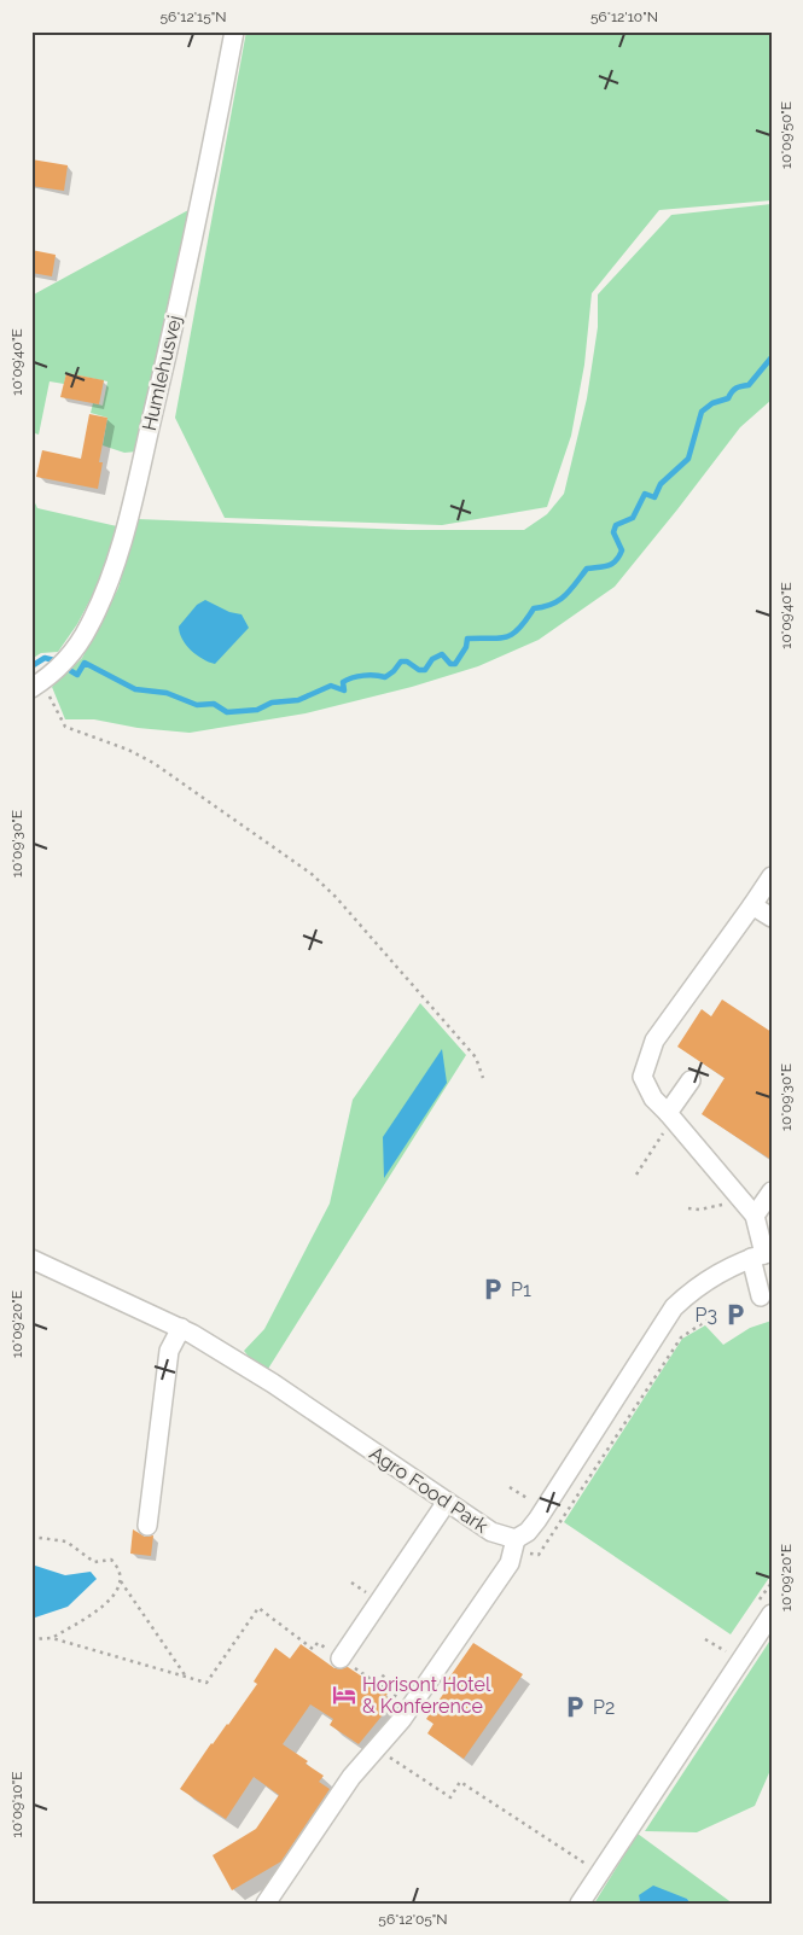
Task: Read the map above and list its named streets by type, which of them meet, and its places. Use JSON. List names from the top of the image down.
{
  "streets": {
    "street": ["Humlehusvej", "Agro Food Park"]
  },
  "places": {
    "parking": ["P1", "P3", "P2"],
    "hotel": ["Horisont Hotel & Konference"]
  },
  "coordinates": [
    "56°12'15\"N",
    "56°12'10\"N",
    "10°09'50\"E",
    "10°09'40\"E",
    "10°09'30\"E",
    "10°09'20\"E",
    "10°09'10\"E",
    "56°12'05\"N"
  ]
}
